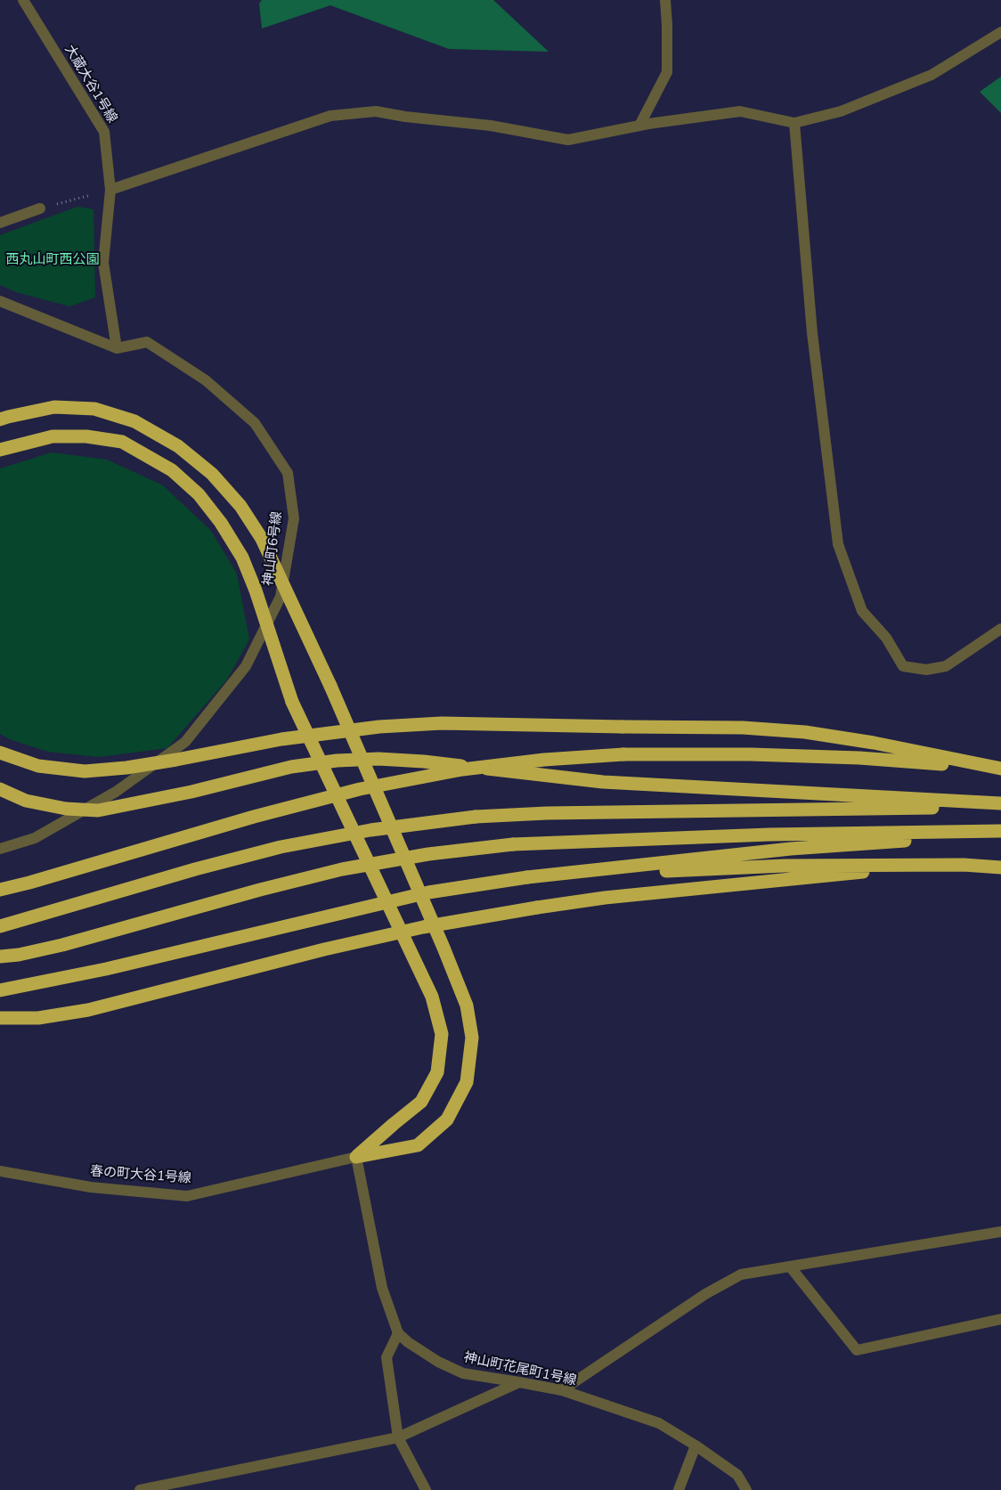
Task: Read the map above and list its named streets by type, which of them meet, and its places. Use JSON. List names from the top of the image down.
{
  "streets": {
    "street": [
      "大蔵大谷1号線",
      "神山町6号線",
      "春の町大谷1号線",
      "神山町花尾町1号線"
    ]
  },
  "parks": ["西丸山町西公園"]
}
